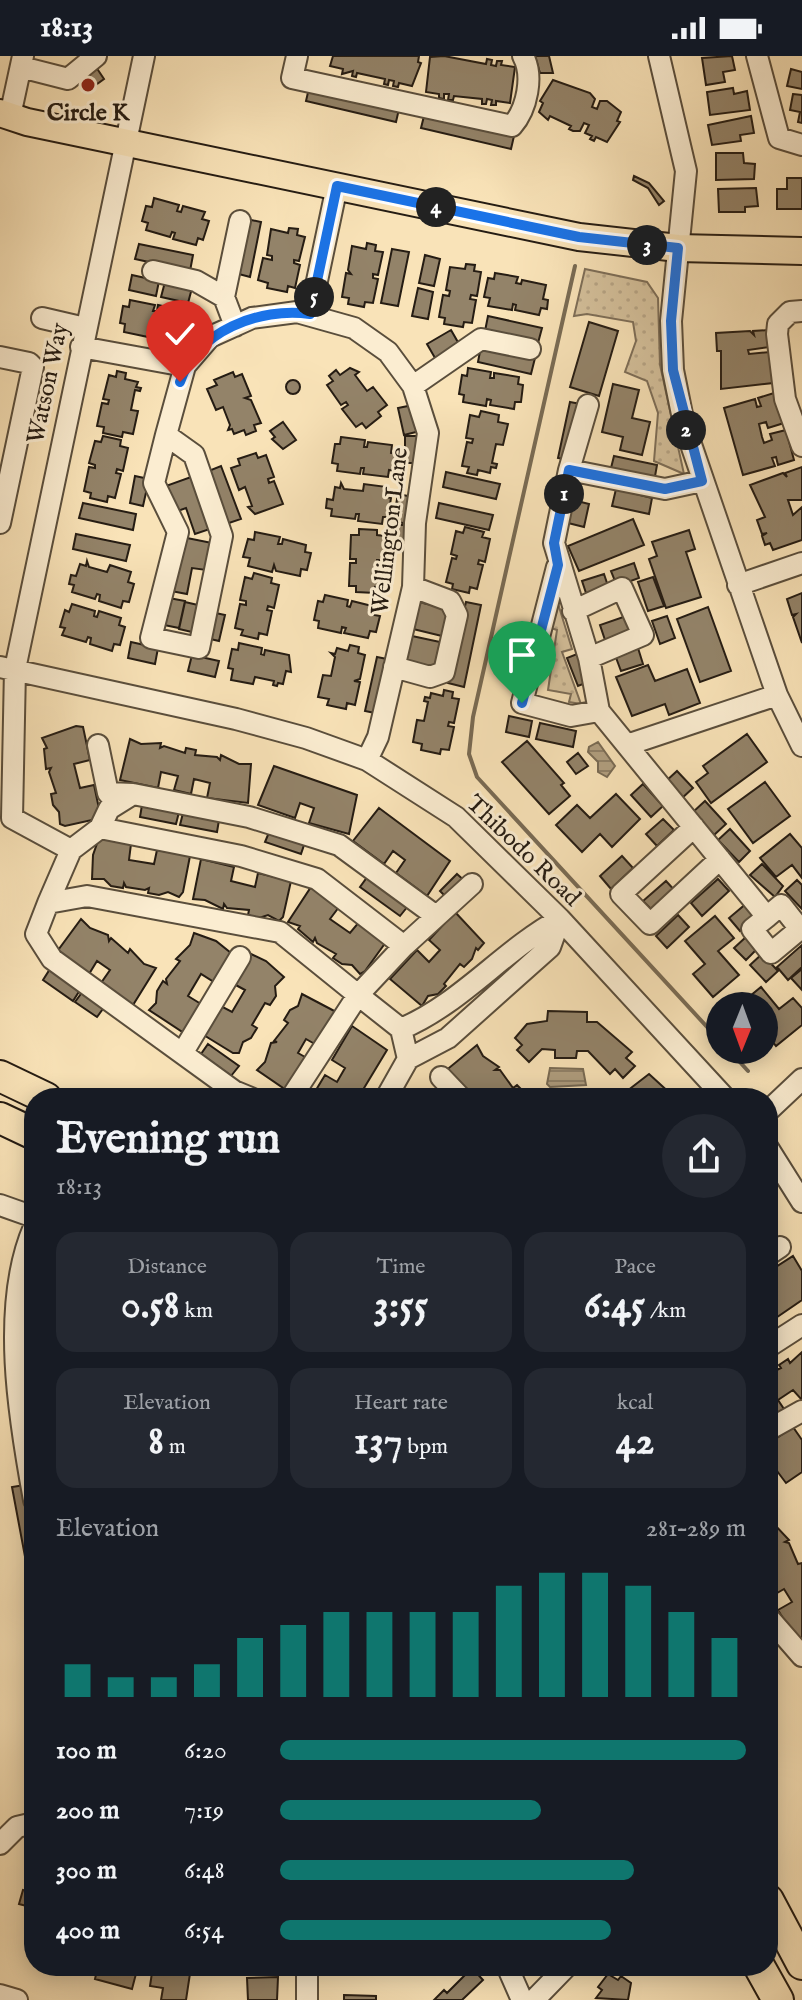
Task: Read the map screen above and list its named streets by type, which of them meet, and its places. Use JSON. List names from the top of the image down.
{
  "streets": {
    "street": ["Watson Way", "Wellington Lane", "Thibodo Road"]
  },
  "crossings": [
    ["Watson Way", "Thibodo Road"],
    ["Wellington Lane", "Thibodo Road"]
  ],
  "places": ["Circle K"],
  "north": "bottom",
  "page": {
    "status": "18:13",
    "pins": [
      "4",
      "3",
      "5",
      "2",
      "1"
    ],
    "heading": ["Evening run", "18:13"],
    "stats": [
      ["Distance", "0.58 km"],
      ["Time", "3:55"],
      ["Pace", "6:45 /km"],
      ["Elevation", "8 m"],
      ["Heart rate", "137 bpm"],
      ["kcal", "42"]
    ],
    "chart": ["Elevation", "281–289 m"],
    "list": [
      {
        "name": "100 m",
        "note": "6:20"
      },
      {
        "name": "200 m",
        "note": "7:19"
      },
      {
        "name": "300 m",
        "note": "6:48"
      },
      {
        "name": "400 m",
        "note": "6:54"
      }
    ]
  }
}
